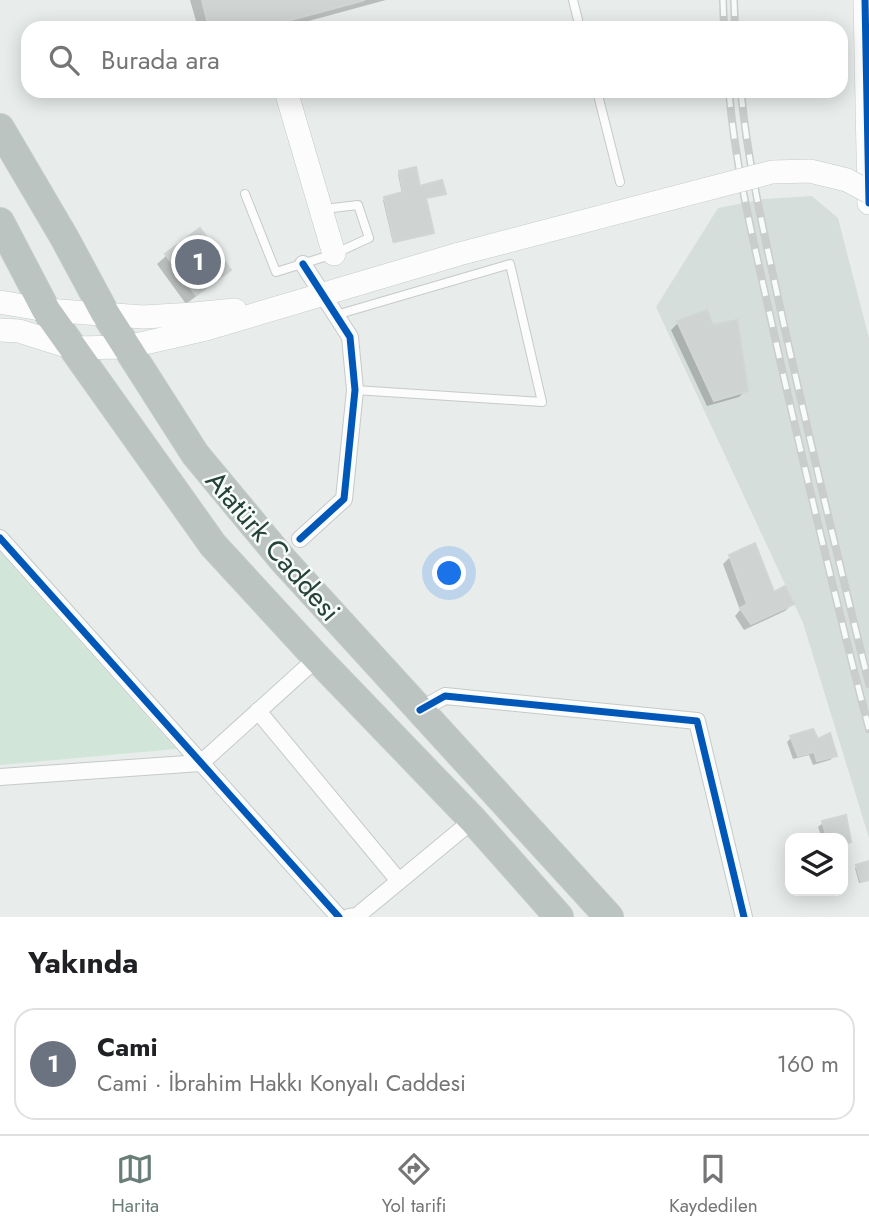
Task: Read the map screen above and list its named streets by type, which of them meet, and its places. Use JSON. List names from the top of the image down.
{
  "streets": {
    "highway": ["Atatürk Caddesi"]
  },
  "page": {
    "search": "Burada ara",
    "pins": "1",
    "heading": "Yakında",
    "list": [
      {
        "mark": "1",
        "name": "Cami",
        "note": "Cami · İbrahim Hakkı Konyalı Caddesi",
        "value": "160 m"
      }
    ],
    "nav": ["Harita", "Yol tarifi", "Kaydedilen"]
  }
}
